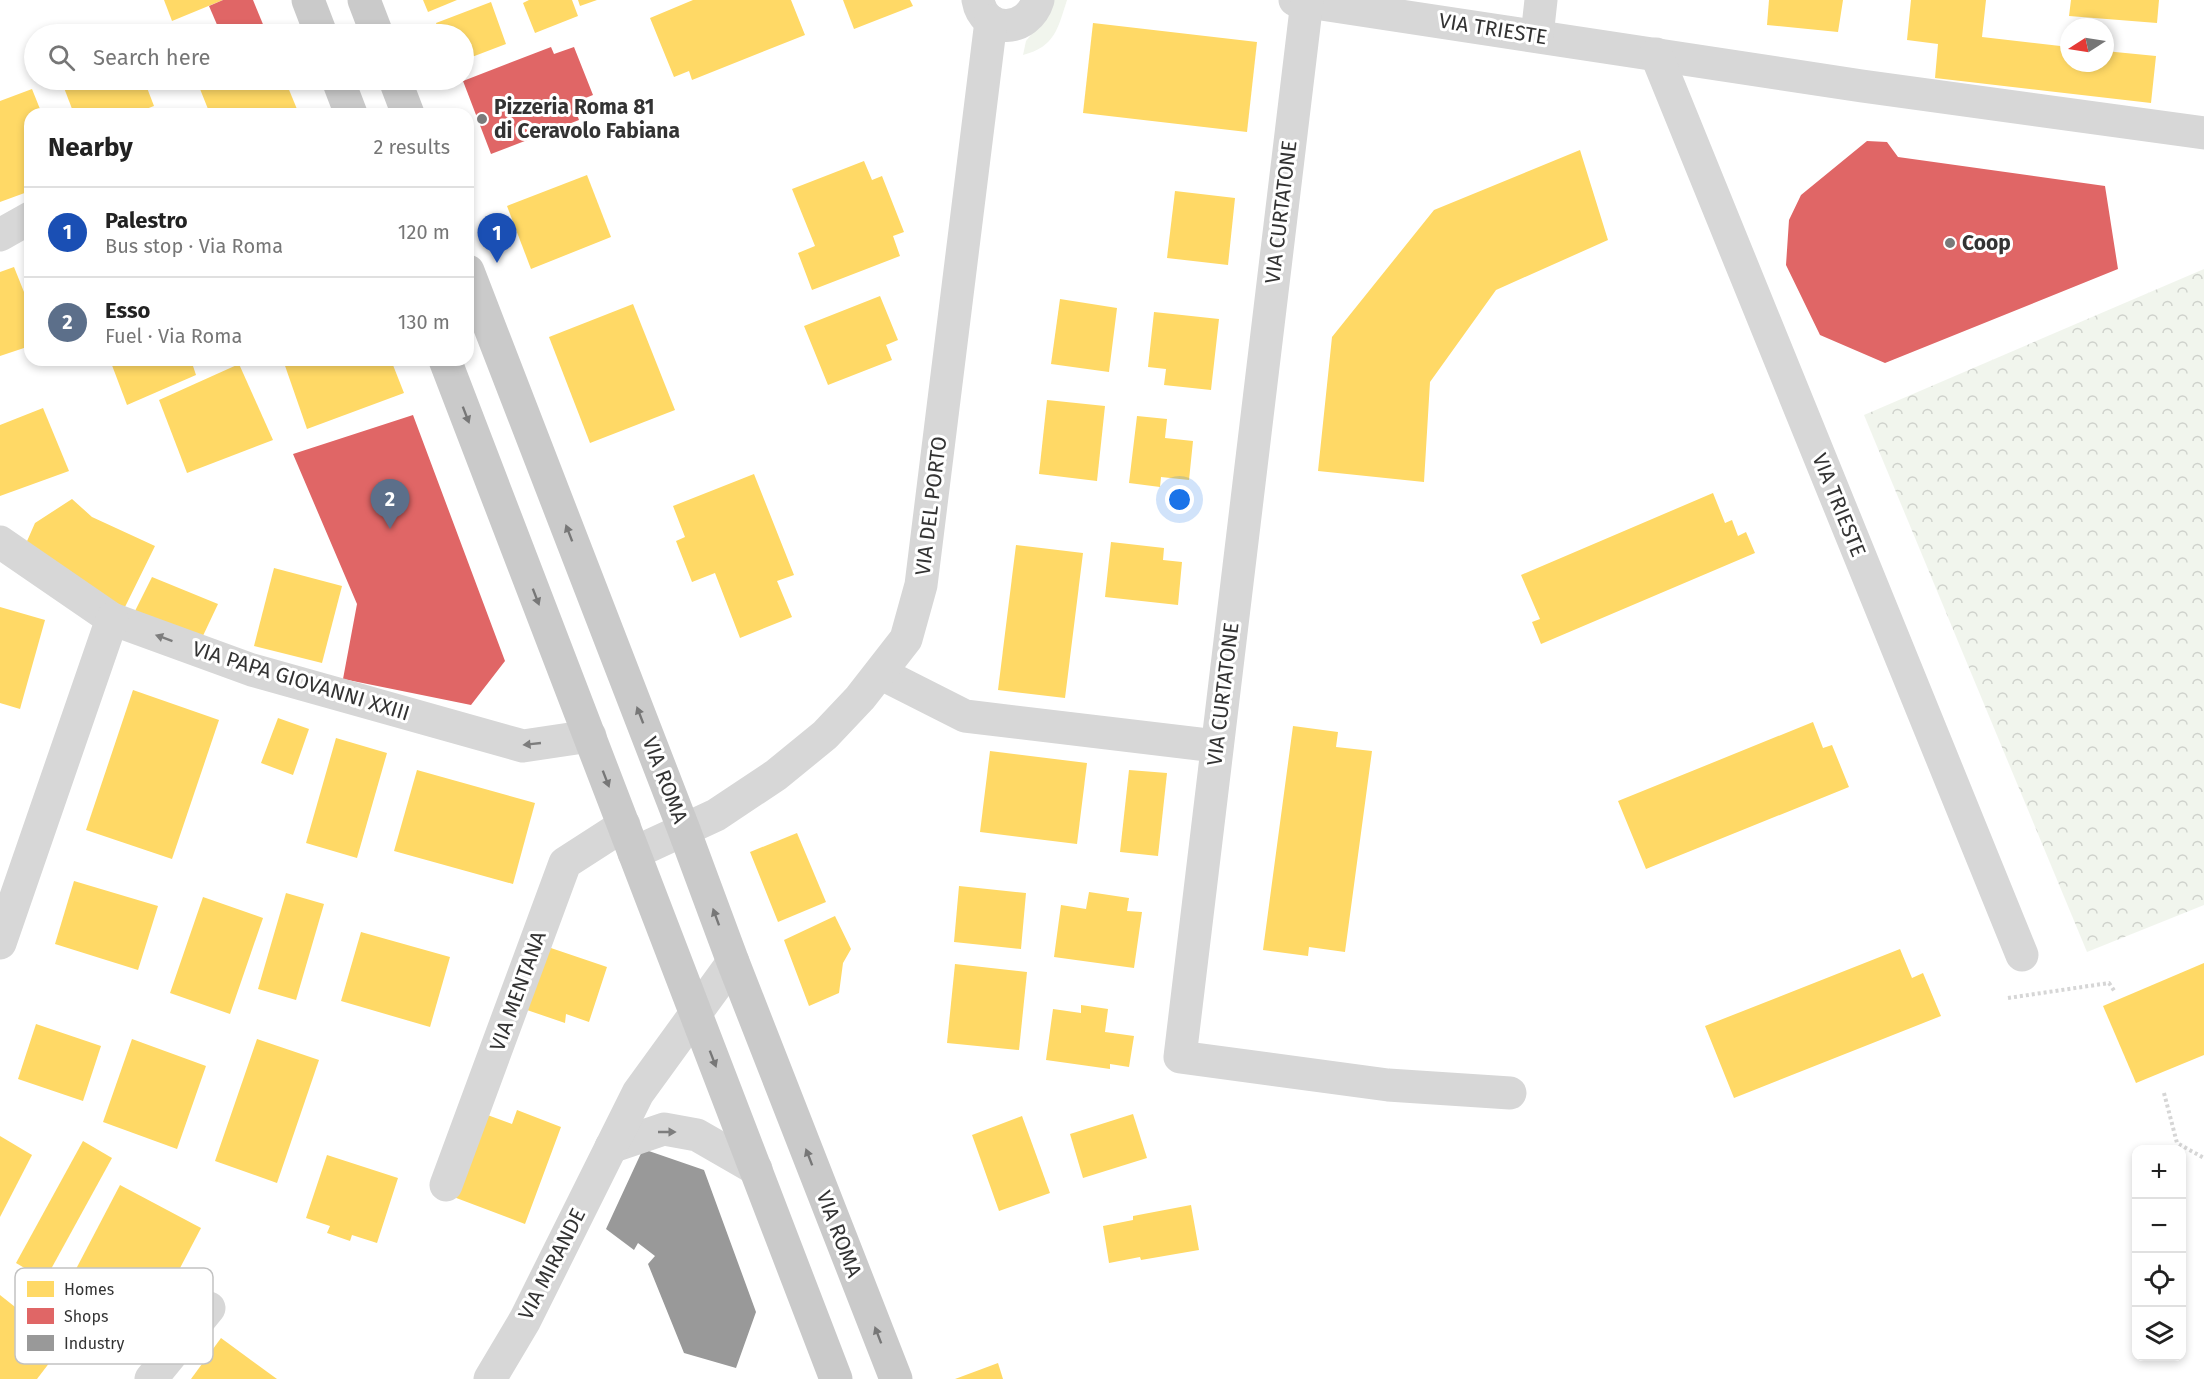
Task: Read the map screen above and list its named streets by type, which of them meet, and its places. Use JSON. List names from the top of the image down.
{
  "streets": {
    "main road": ["VIA ROMA"],
    "street": [
      "VIA TRIESTE",
      "VIA CURTATONE",
      "VIA DEL PORTO",
      "VIA PAPA GIOVANNI XXIII",
      "VIA MENTANA",
      "VIA MIRANDE"
    ]
  },
  "crossings": [
    ["VIA TRIESTE", "VIA CURTATONE"],
    ["VIA DEL PORTO", "VIA ROMA"],
    ["VIA DEL PORTO", "VIA MENTANA"],
    ["VIA ROMA", "VIA MIRANDE"]
  ],
  "one_way": ["VIA PAPA GIOVANNI XXIII"],
  "places": ["Pizzeria Roma 81 di Ceravolo Fabiana", "Coop"],
  "legend": ["Homes", "Shops", "Industry"],
  "north": "left",
  "page": {
    "search": "Search here",
    "heading": ["Nearby", "2 results"],
    "list": [
      {
        "mark": "1",
        "name": "Palestro",
        "note": "Bus stop · Via Roma",
        "value": "120 m"
      },
      {
        "mark": "2",
        "name": "Esso",
        "note": "Fuel · Via Roma",
        "value": "130 m"
      }
    ],
    "pins": ["1", "2"],
    "map_buttons": ["+", "−"]
  }
}
